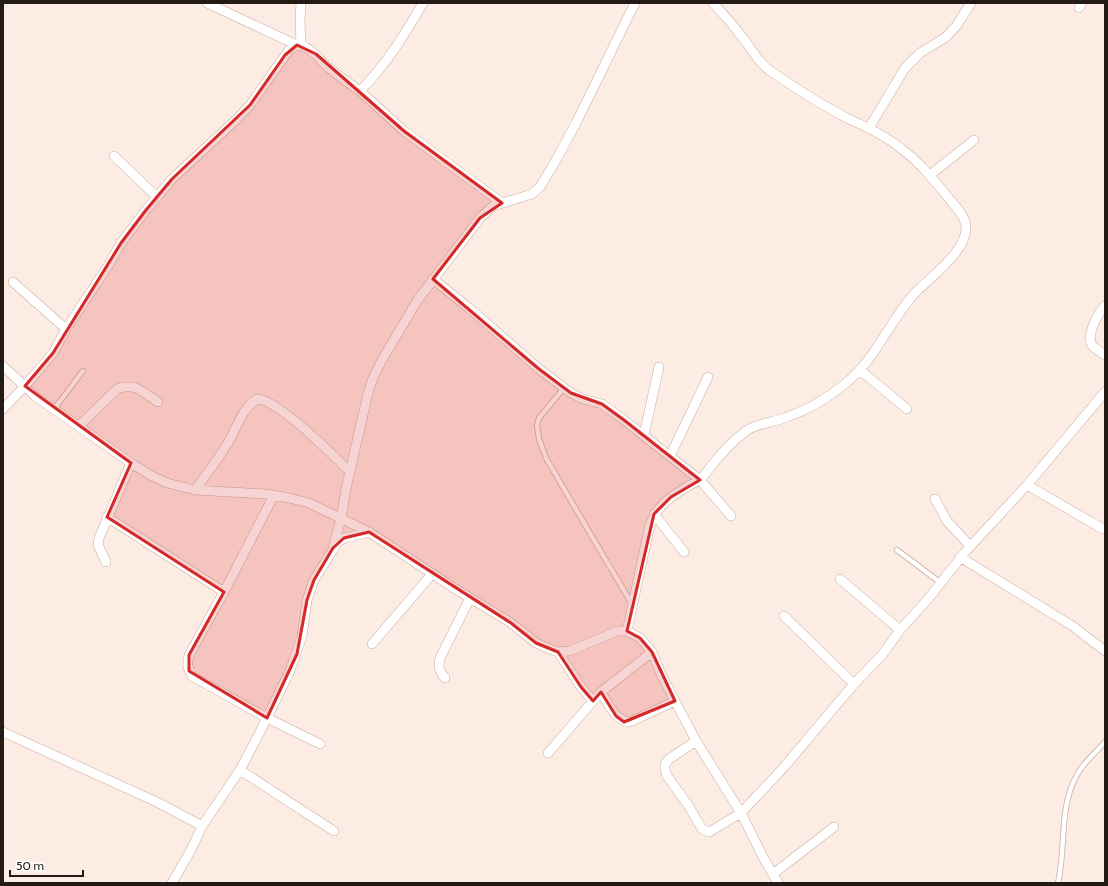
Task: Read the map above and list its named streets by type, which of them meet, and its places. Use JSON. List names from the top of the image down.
{
  "scale_bar": "50 m"
}
